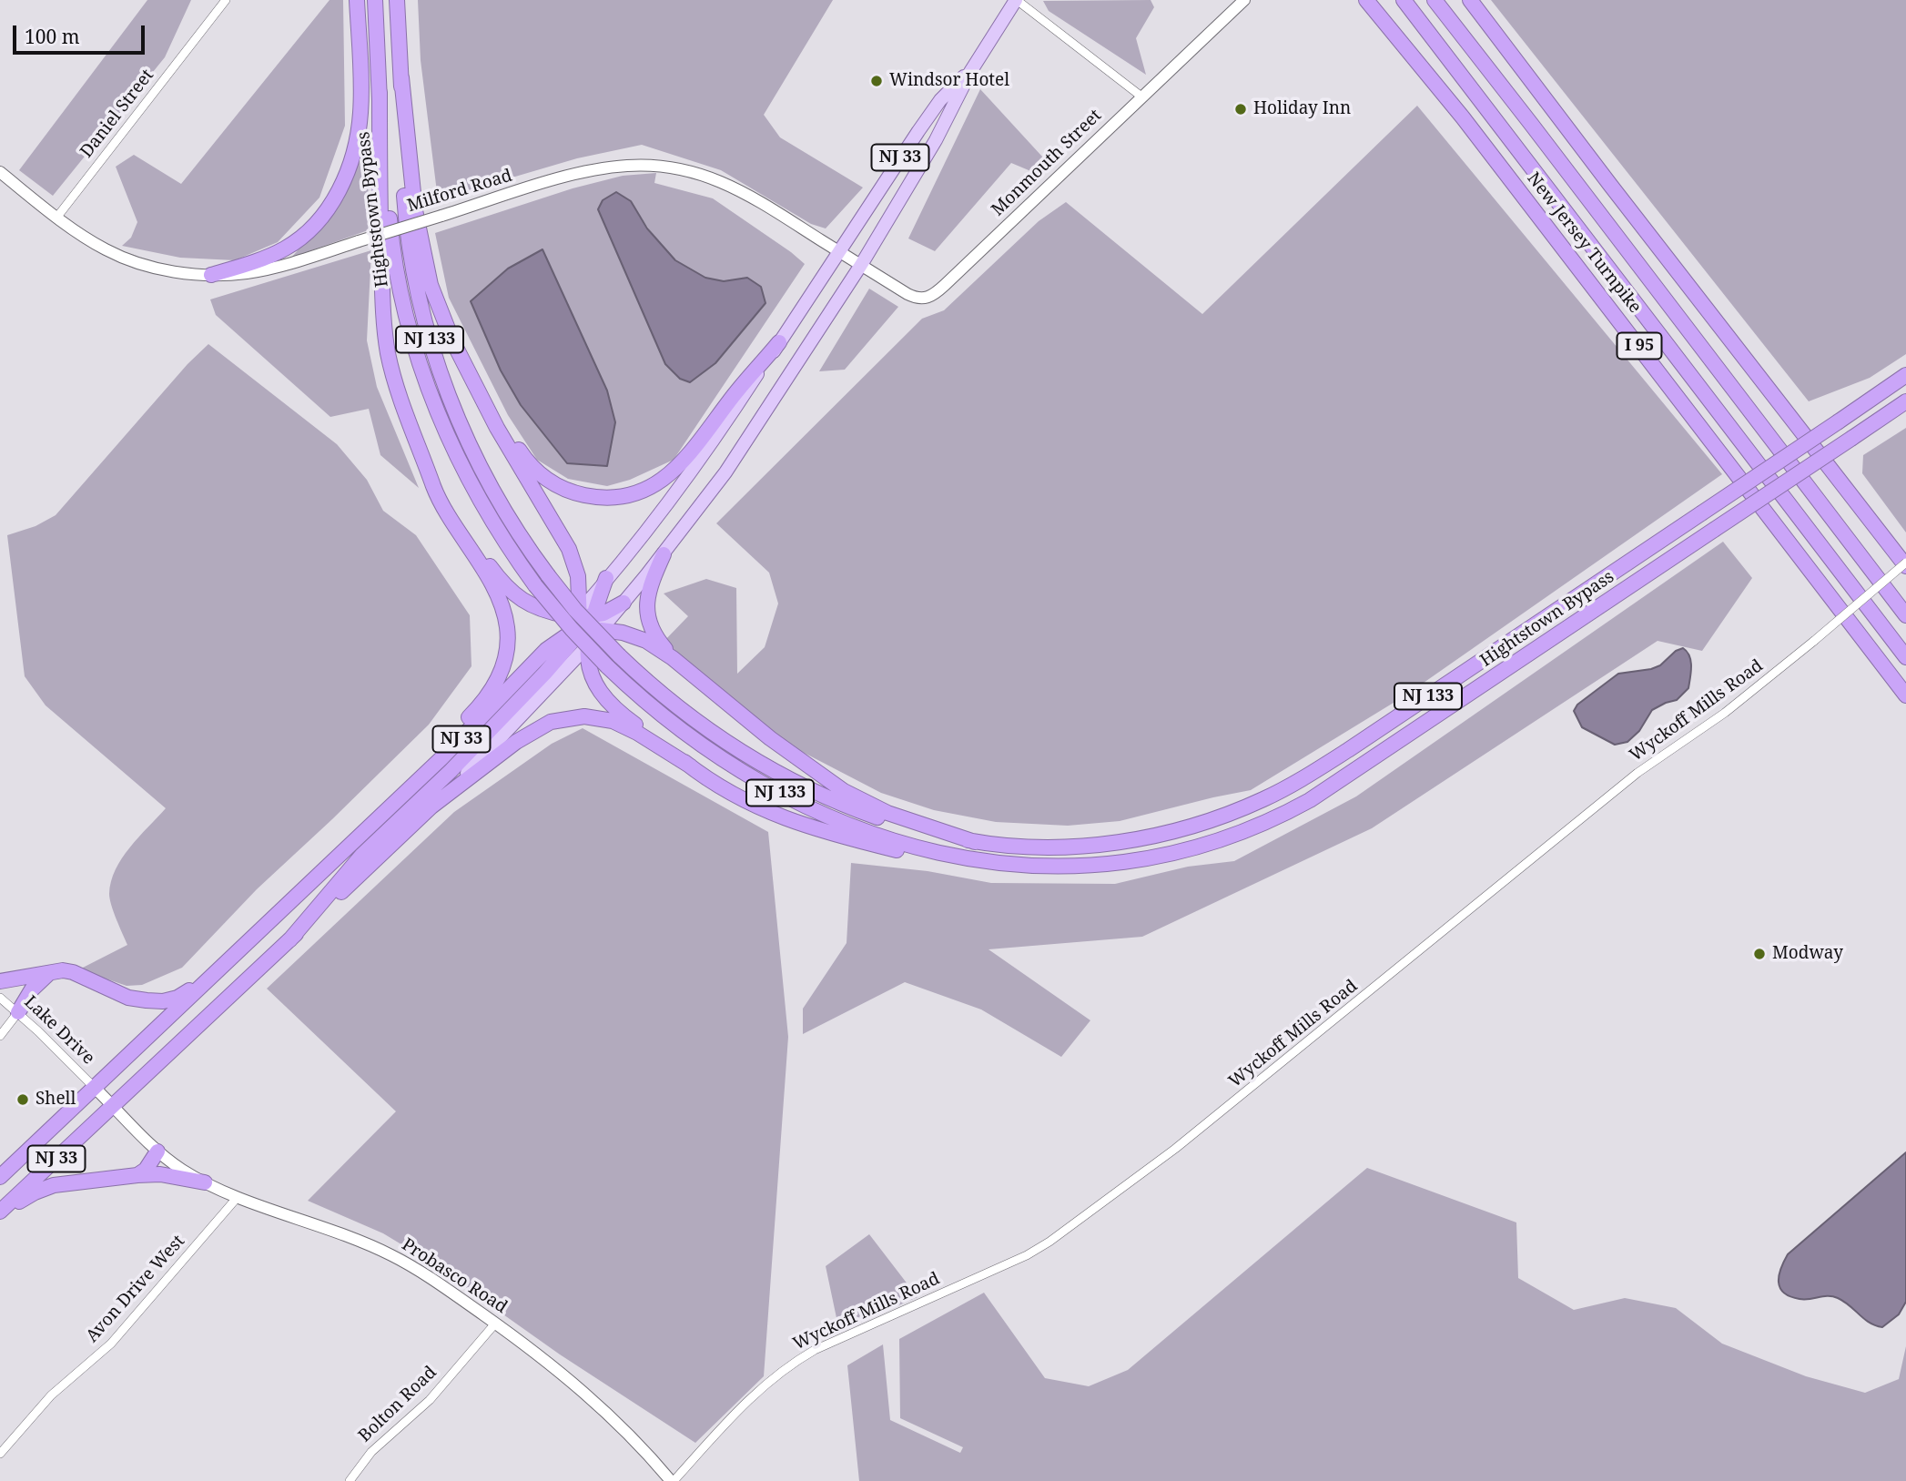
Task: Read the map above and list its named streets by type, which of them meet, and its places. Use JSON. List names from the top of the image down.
{
  "streets": {
    "highway": [
      "NJ 33",
      "Hightstown Bypass",
      "New Jersey Turnpike",
      "NJ 133",
      "I 95"
    ],
    "street": [
      "Daniel Street",
      "Monmouth Street",
      "Milford Road",
      "Wyckoff Mills Road",
      "Lake Drive",
      "Probasco Road",
      "Avon Drive West",
      "Bolton Road"
    ]
  },
  "crossings": [
    ["Daniel Street", "Milford Road"],
    ["NJ 33", "Monmouth Street"],
    ["NJ 33", "Milford Road"],
    ["NJ 33", "Lake Drive"],
    ["NJ 33", "Probasco Road"],
    ["Monmouth Street", "Milford Road"],
    ["Wyckoff Mills Road", "Probasco Road"],
    ["Lake Drive", "Probasco Road"],
    ["Probasco Road", "Avon Drive West"],
    ["Probasco Road", "Bolton Road"]
  ],
  "places": [
    "Windsor Hotel",
    "Holiday Inn",
    "Modway",
    "Shell"
  ],
  "scale_bar": "100 m"
}
